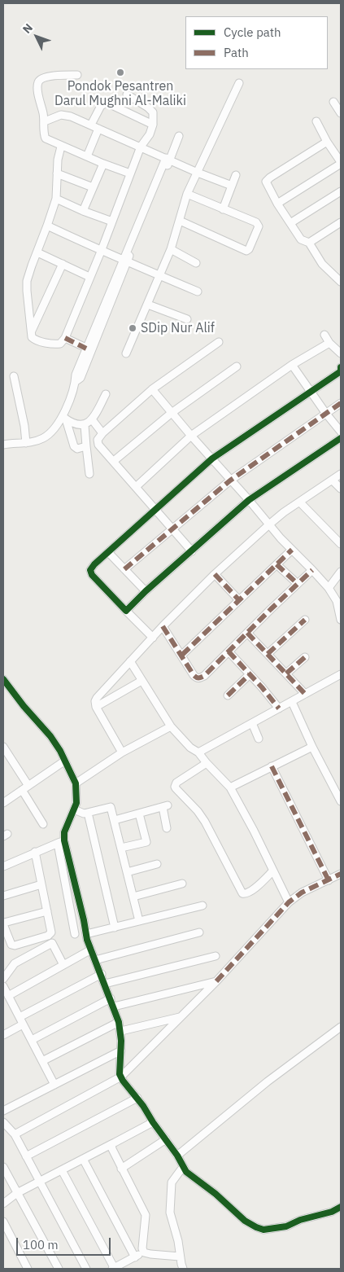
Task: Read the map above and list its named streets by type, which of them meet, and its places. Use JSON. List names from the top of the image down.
{
  "places": ["Pondok Pesantren Darul Mughni Al-Maliki", "SDip Nur Alif"],
  "legend": ["Cycle path", "Path"],
  "scale_bar": "100 m",
  "north": "top left"
}
